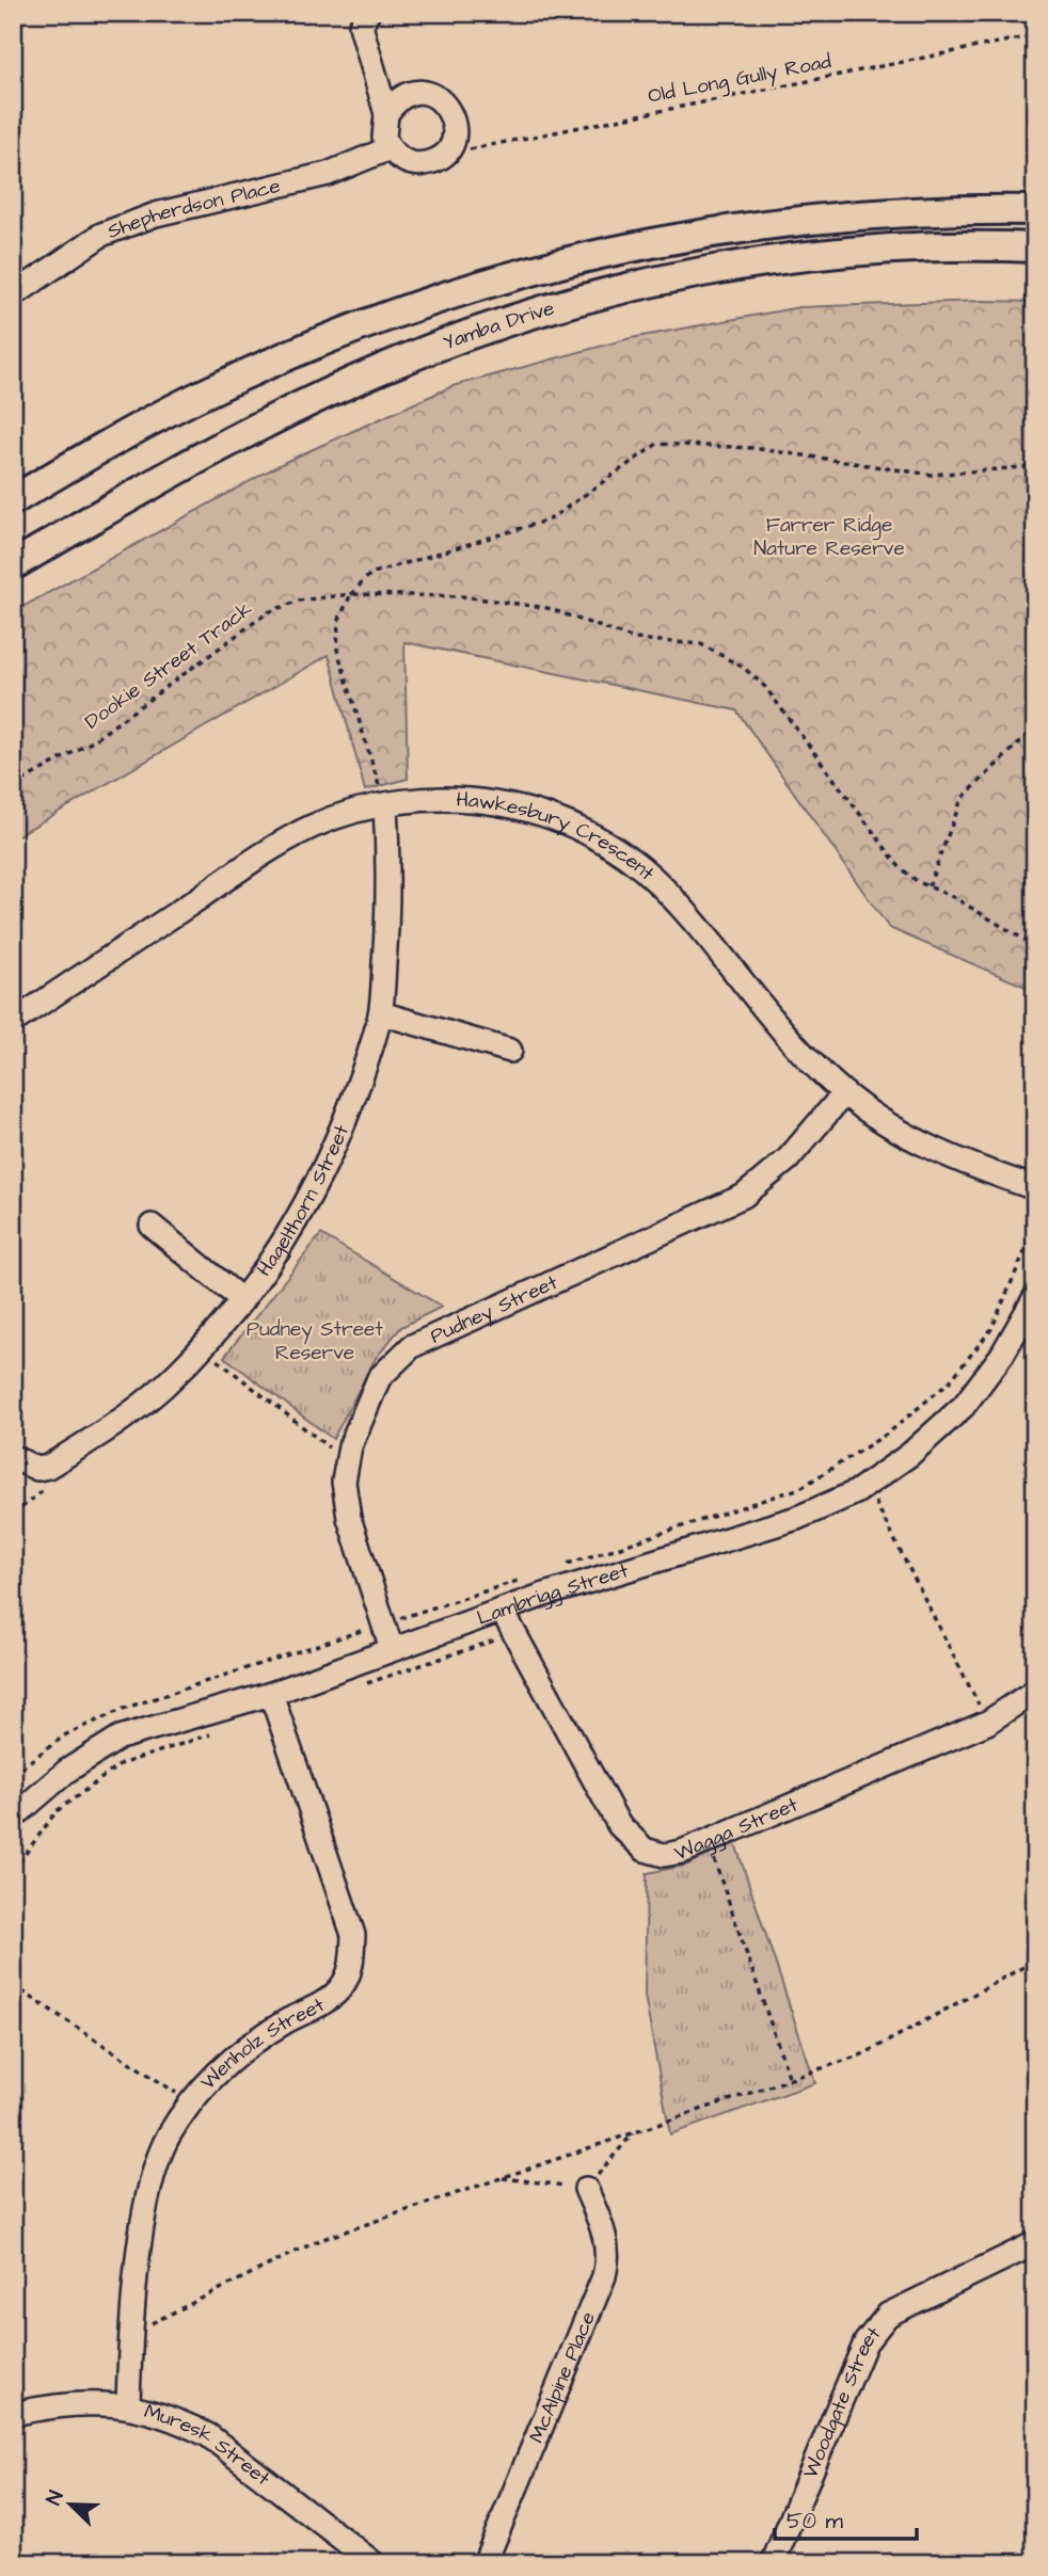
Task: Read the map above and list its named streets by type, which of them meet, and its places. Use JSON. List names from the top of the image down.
{
  "streets": {
    "main road": ["Yamba Drive"],
    "street": [
      "Shepherdson Place",
      "Hawkesbury Crescent",
      "Hagelthorn Street",
      "Pudney Street",
      "Lambrigg Street",
      "Wagga Street",
      "Wenholz Street",
      "McAlpine Place",
      "Woodgate Street",
      "Muresk Street"
    ],
    "path": ["Old Long Gully Road", "Dookie Street Track"]
  },
  "crossings": [
    ["Old Long Gully Road", "Shepherdson Place"],
    ["Hawkesbury Crescent", "Hagelthorn Street"],
    ["Hawkesbury Crescent", "Pudney Street"],
    ["Pudney Street", "Lambrigg Street"],
    ["Lambrigg Street", "Wagga Street"],
    ["Lambrigg Street", "Wenholz Street"],
    ["Wenholz Street", "Muresk Street"]
  ],
  "parks": ["Farrer Ridge Nature Reserve", "Pudney Street Reserve"],
  "scale_bar": "50 m",
  "north": "top left"
}
